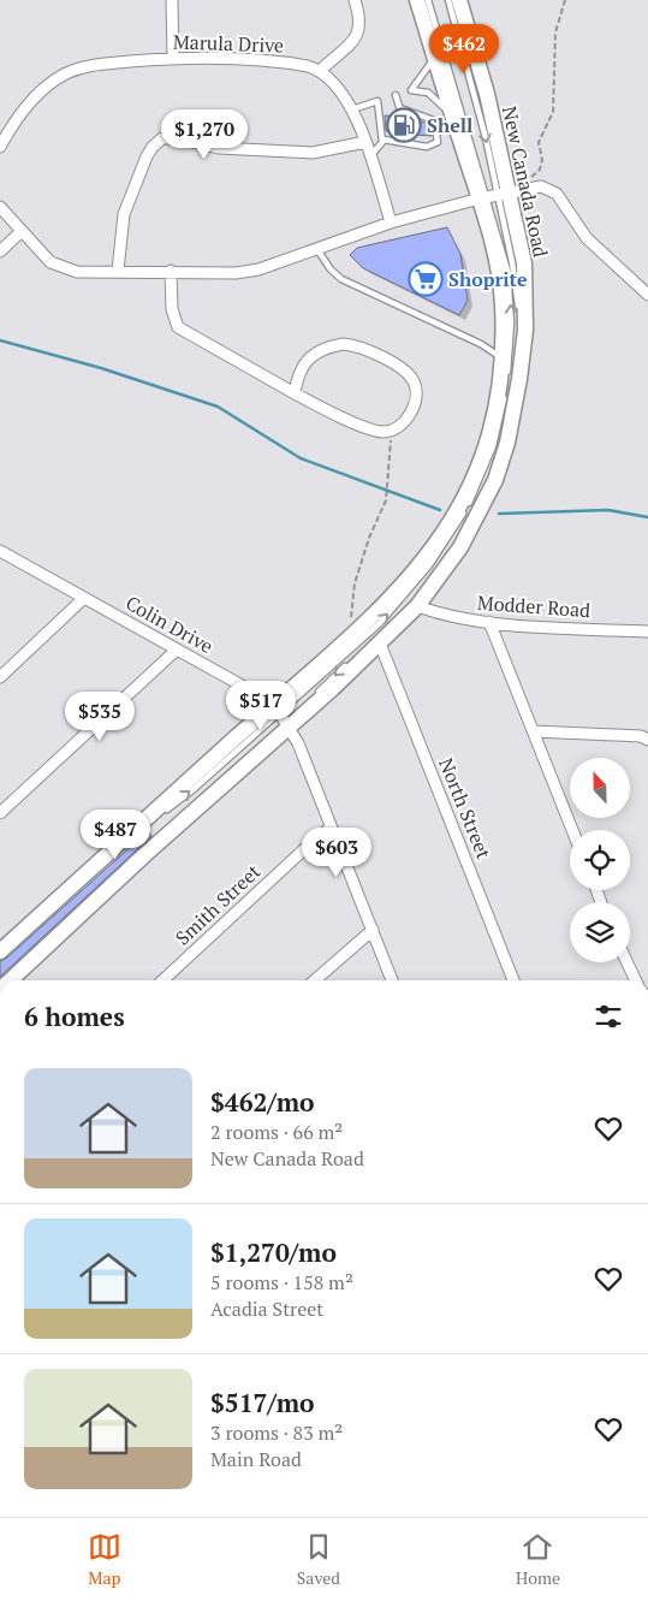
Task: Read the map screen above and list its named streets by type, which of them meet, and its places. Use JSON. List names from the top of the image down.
{
  "streets": {
    "main road": ["New Canada Road"],
    "street": [
      "Marula Drive",
      "Modder Road",
      "Colin Drive",
      "North Street",
      "Smith Street"
    ]
  },
  "crossings": [
    ["New Canada Road", "Modder Road"],
    ["New Canada Road", "Colin Drive"],
    ["New Canada Road", "North Street"]
  ],
  "places": {
    "fuel station": ["Shell"],
    "supermarket": ["Shoprite"]
  },
  "north": "top",
  "page": {
    "price": [
      "$462",
      "$1,270",
      "$517",
      "$535",
      "$487",
      "$603"
    ],
    "heading": "6 homes",
    "list": [
      {
        "name": "$462/mo",
        "note": "2 rooms · 66 m² · New Canada Road"
      },
      {
        "name": "$1,270/mo",
        "note": "5 rooms · 158 m² · Acadia Street"
      },
      {
        "name": "$517/mo",
        "note": "3 rooms · 83 m² · Main Road"
      }
    ],
    "tabs": ["Map", "Saved", "Home"]
  }
}
